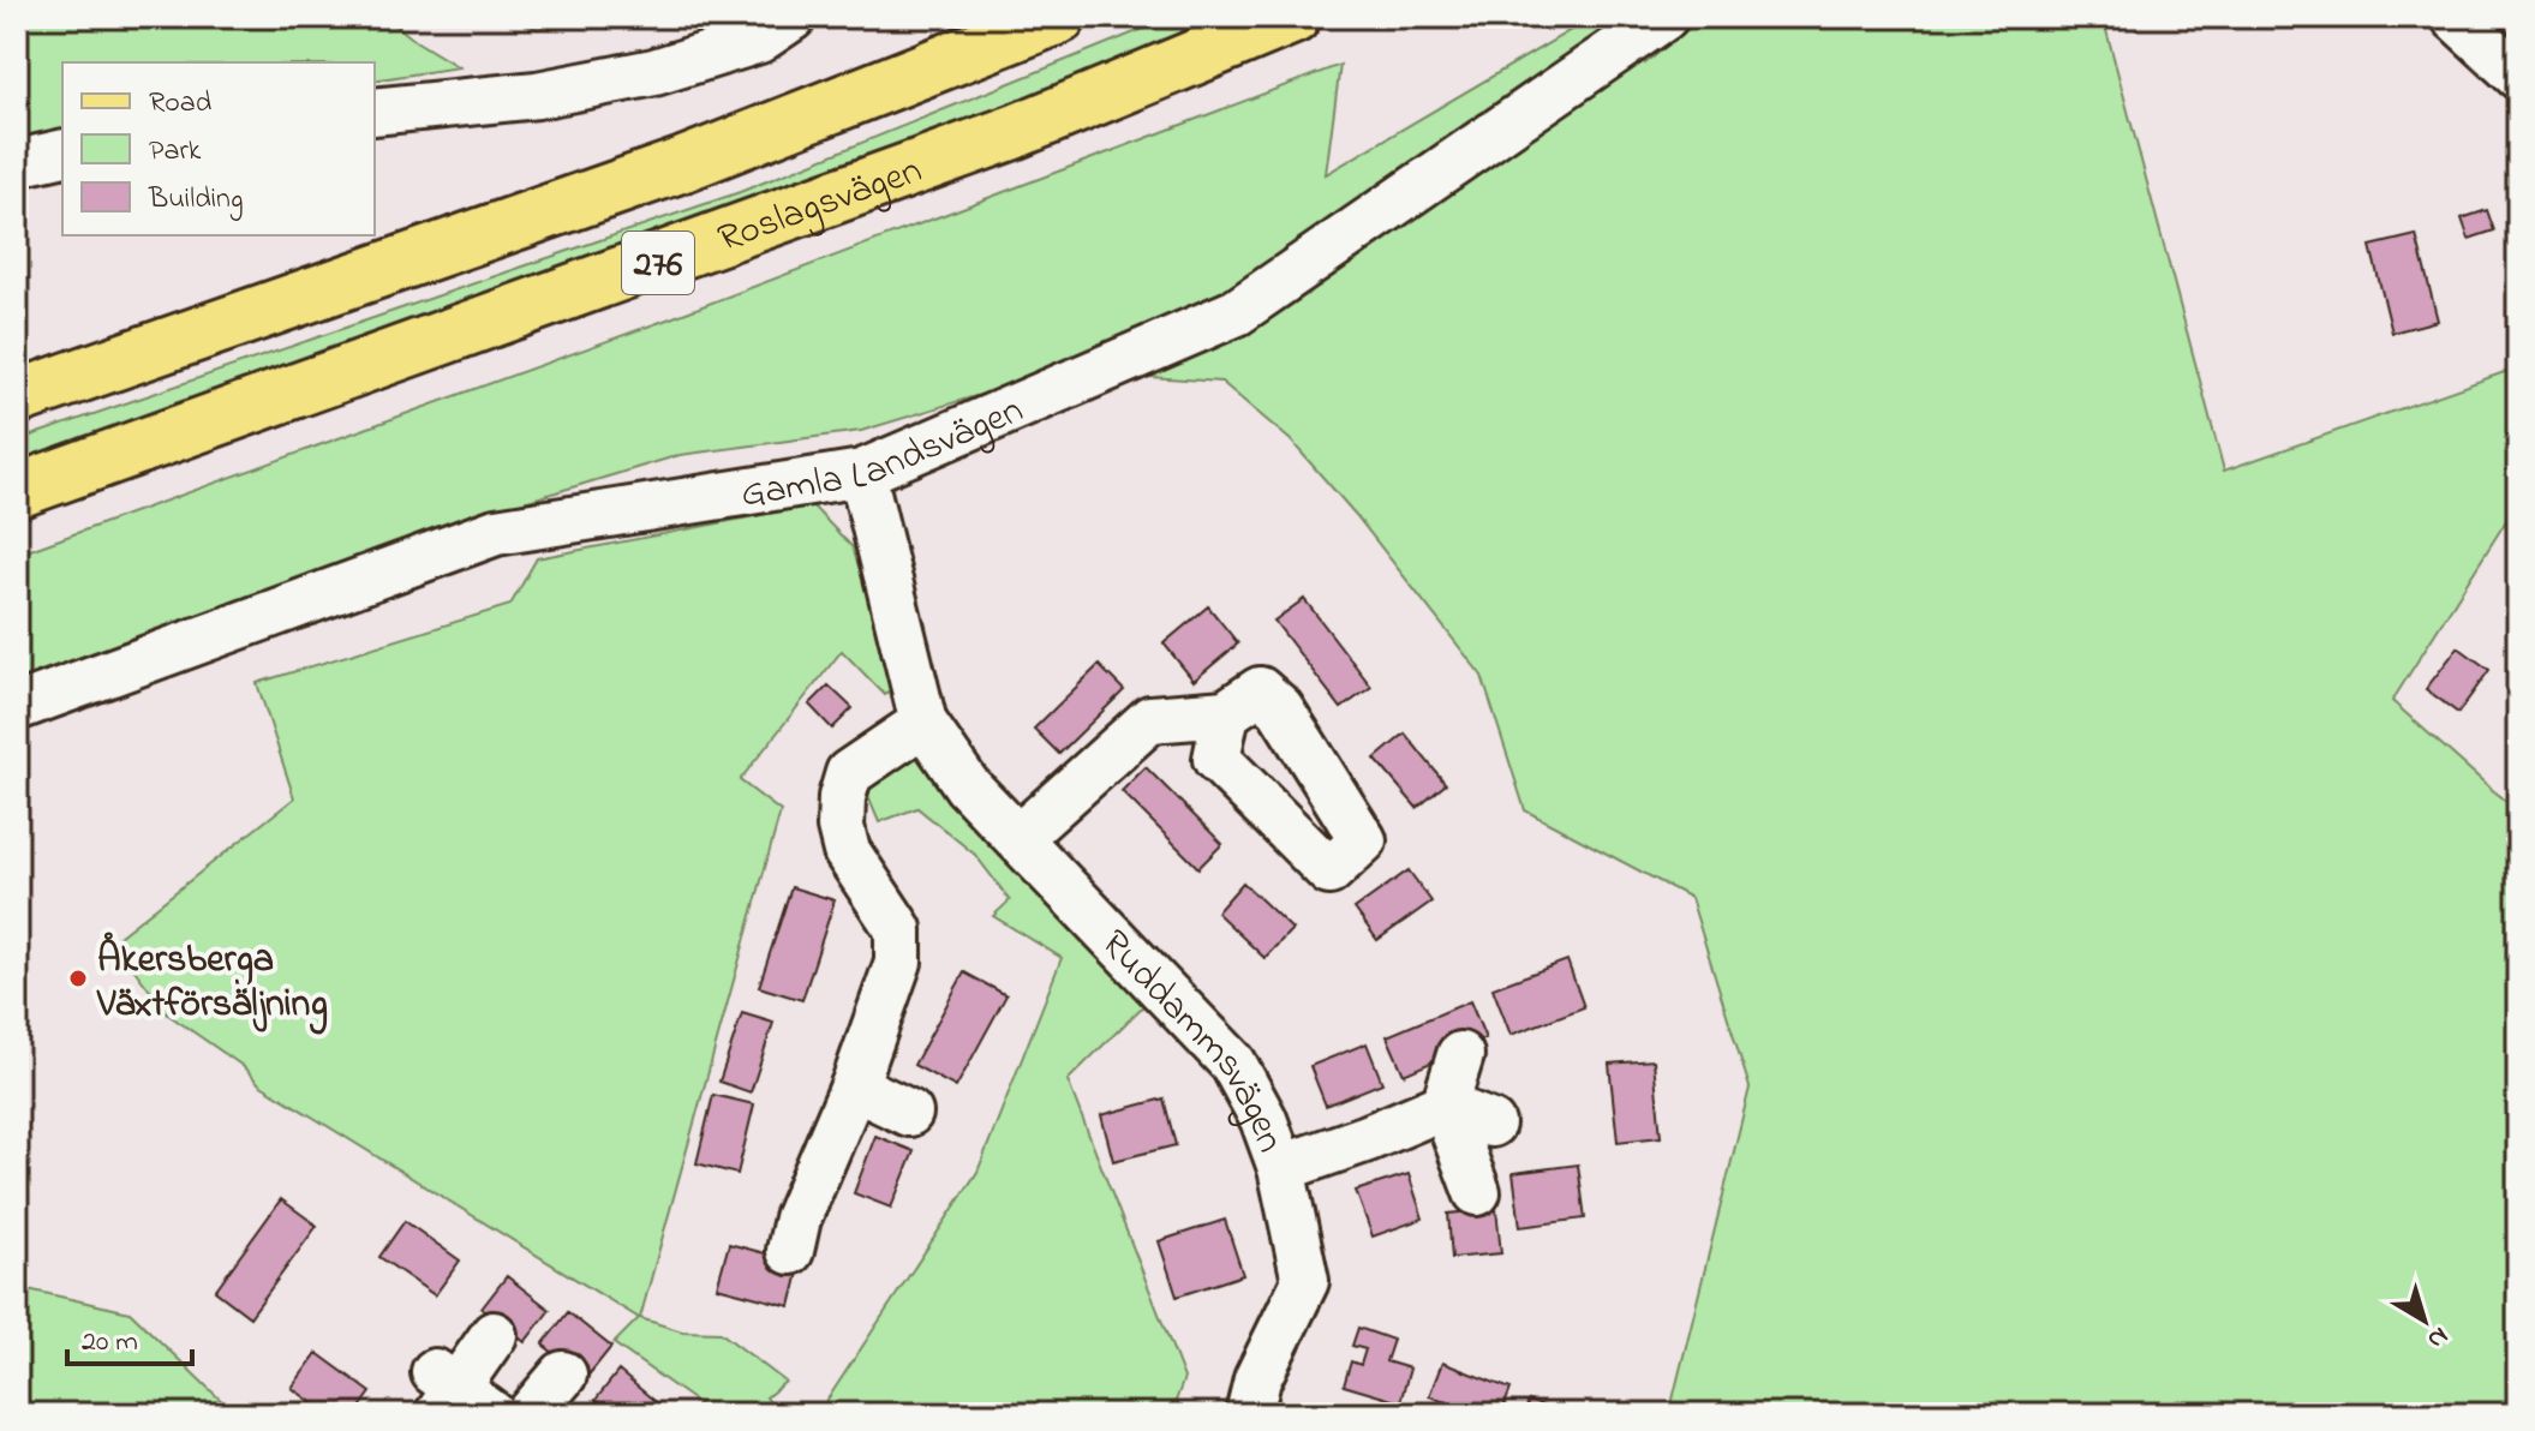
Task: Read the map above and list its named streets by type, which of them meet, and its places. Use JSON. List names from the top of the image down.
{
  "streets": {
    "main road": ["Roslagsvägen", "276"],
    "street": ["Gamla Landsvägen", "Ruddammsvägen"]
  },
  "crossings": [
    ["Gamla Landsvägen", "Ruddammsvägen"]
  ],
  "places": ["Åkersberga Växtförsäljning"],
  "legend": ["Road", "Park", "Building"],
  "scale_bar": "20 m",
  "north": "bottom right"
}
